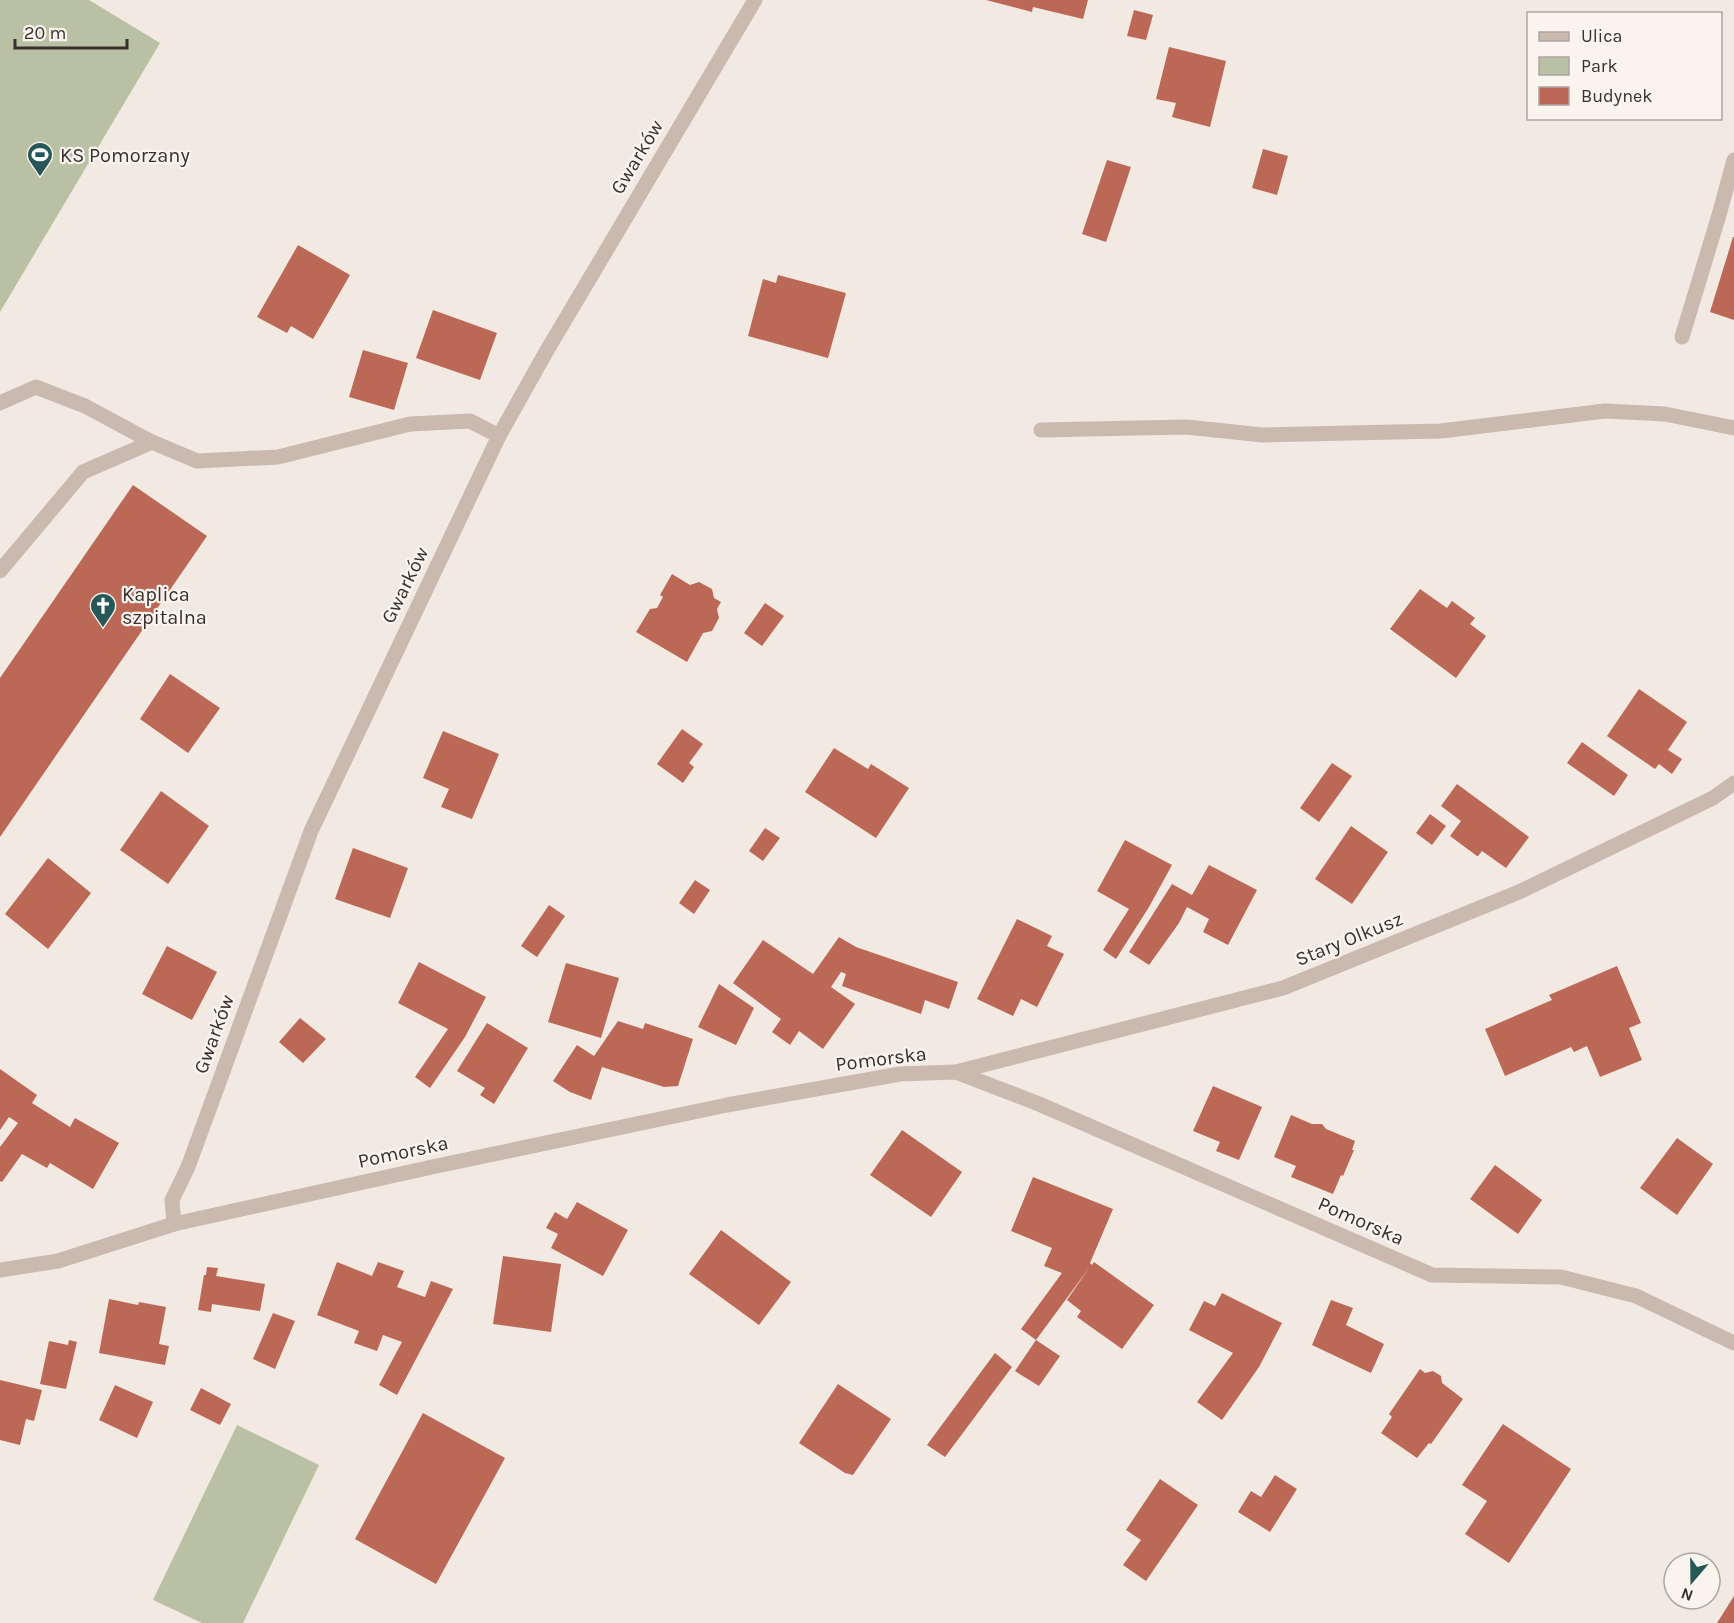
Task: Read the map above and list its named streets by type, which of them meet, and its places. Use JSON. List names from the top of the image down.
{
  "streets": {
    "street": ["Gwarków", "Stary Olkusz", "Pomorska"]
  },
  "crossings": [
    ["Gwarków", "Pomorska"],
    ["Stary Olkusz", "Pomorska"]
  ],
  "places": {
    "sports": ["KS Pomorzany"],
    "church": ["Kaplica szpitalna"]
  },
  "legend": ["Ulica", "Park", "Budynek"],
  "scale_bar": "20 m",
  "north": "bottom"
}
